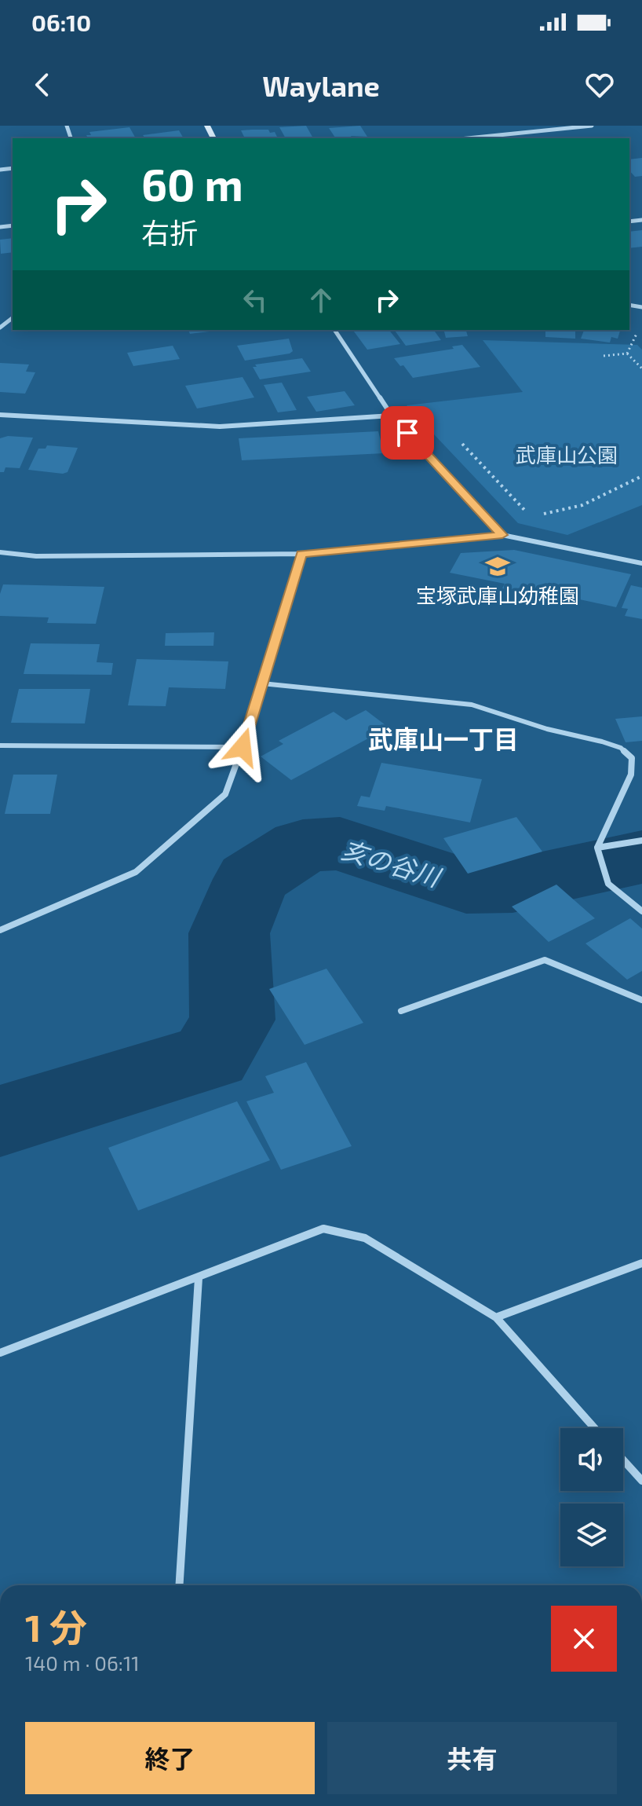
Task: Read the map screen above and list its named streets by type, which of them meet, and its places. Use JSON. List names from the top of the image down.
{
  "districts": ["武庫山一丁目"],
  "water": ["亥の谷川"],
  "parks": ["武庫山公園"],
  "places": {
    "school or university": ["宝塚武庫山幼稚園"]
  },
  "page": {
    "status": "06:10",
    "header": "Waylane",
    "turn": ["60 m", "右折"],
    "heading": ["1 分", "140 m · 06:11"],
    "buttons": ["終了", "共有"]
  }
}
